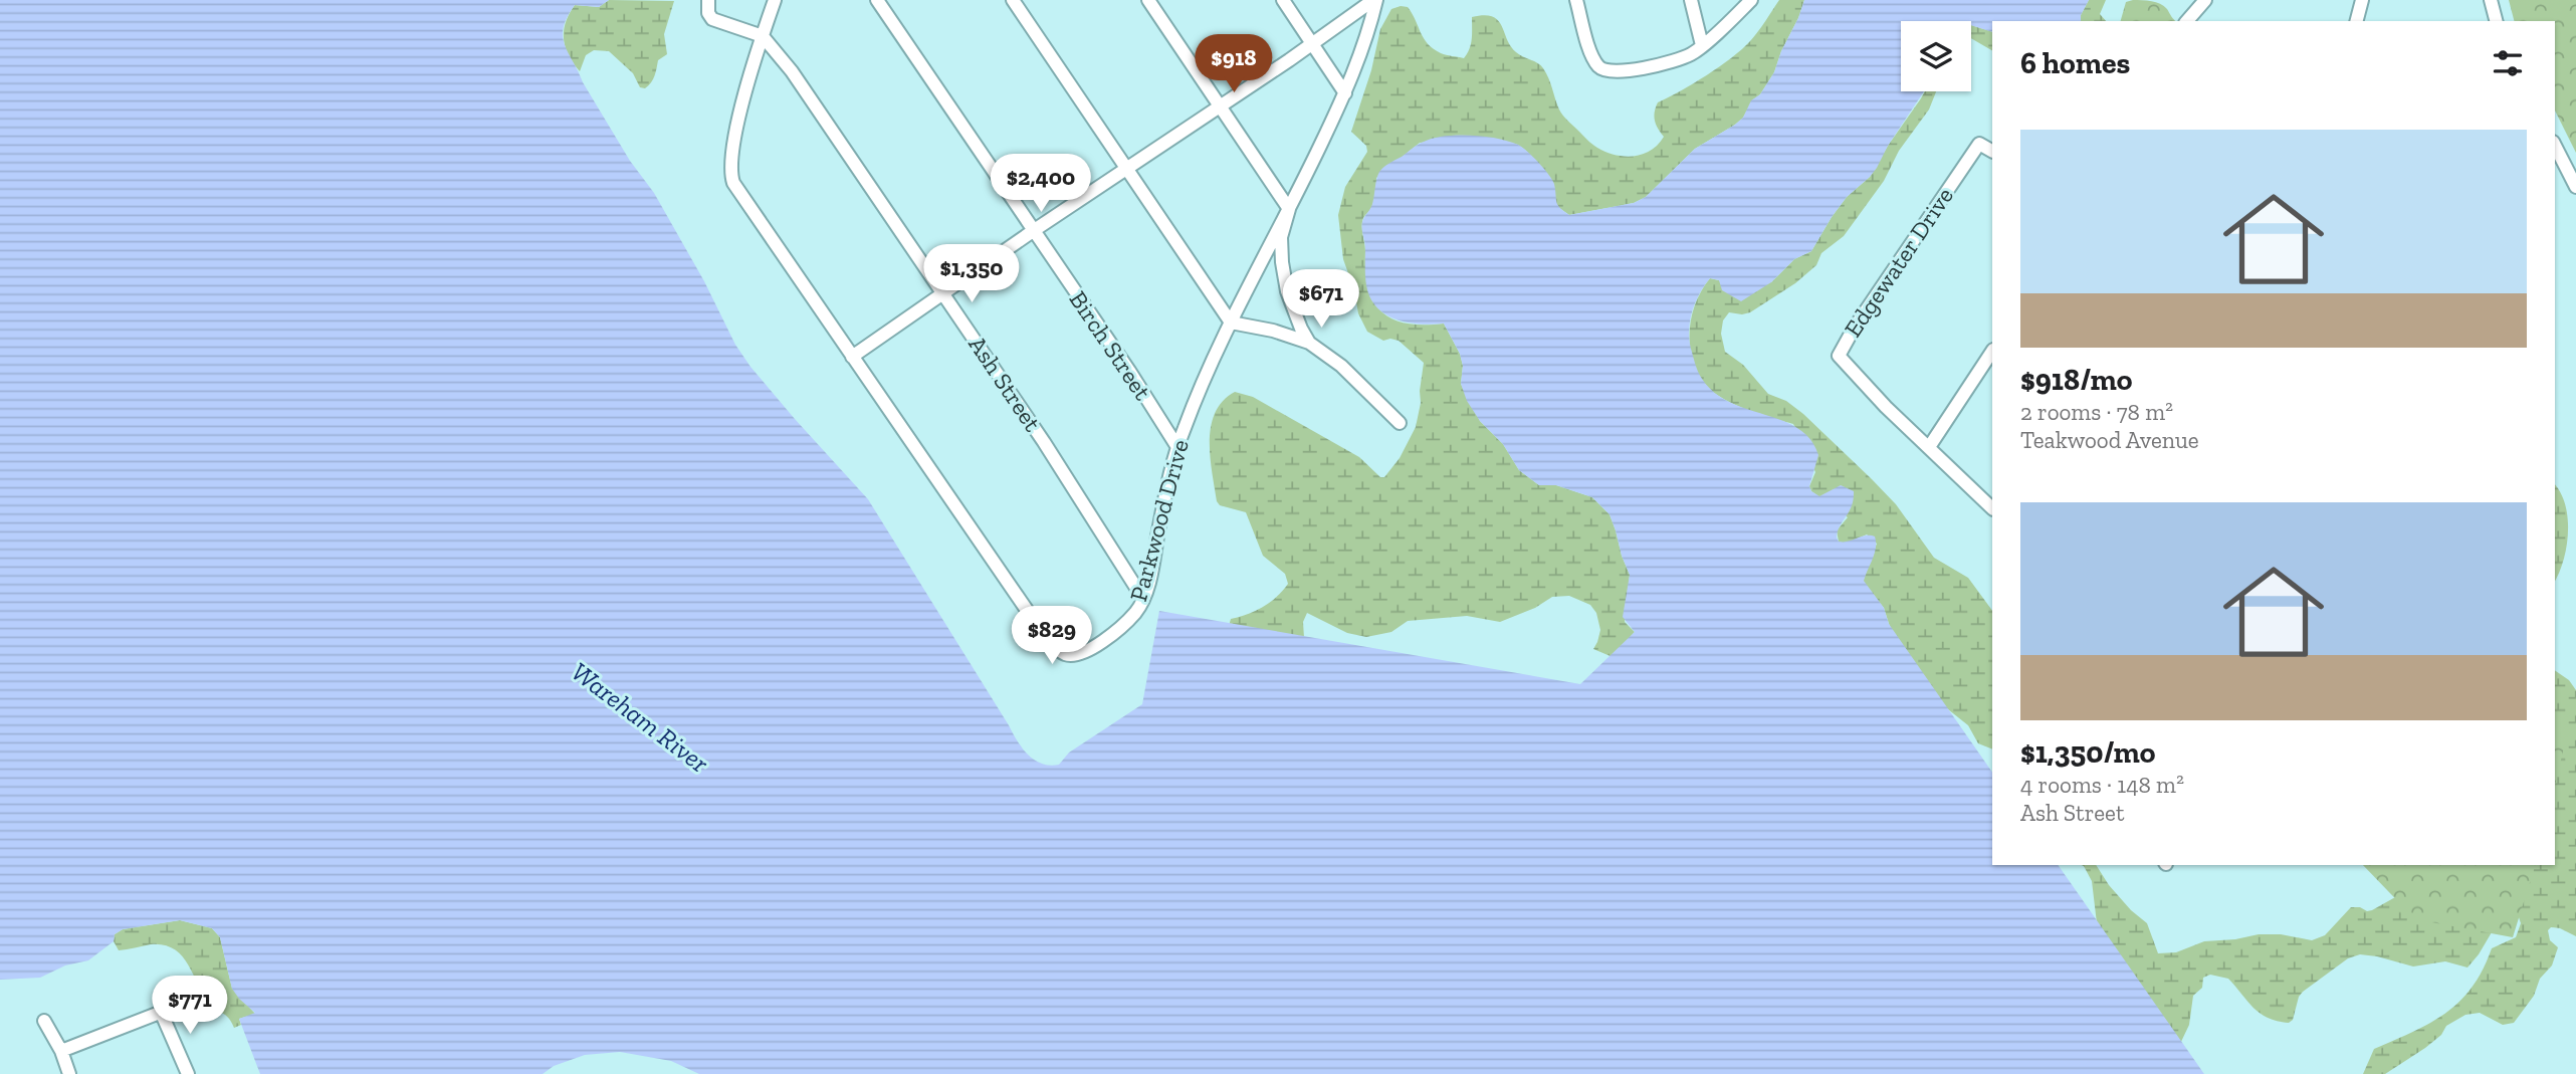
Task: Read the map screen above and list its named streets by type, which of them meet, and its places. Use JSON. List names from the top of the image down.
{
  "streets": {
    "street": [
      "Edgewater Drive",
      "Birch Street",
      "Ash Street",
      "Parkwood Drive"
    ]
  },
  "crossings": [
    ["Birch Street", "Parkwood Drive"],
    ["Ash Street", "Parkwood Drive"]
  ],
  "water": ["Wareham River"],
  "page": {
    "heading": "6 homes",
    "price": [
      "$918",
      "$2,400",
      "$1,350",
      "$671",
      "$829",
      "$771"
    ],
    "list": [
      {
        "name": "$918/mo",
        "note": "2 rooms · 78 m² · Teakwood Avenue"
      },
      {
        "name": "$1,350/mo",
        "note": "4 rooms · 148 m² · Ash Street"
      }
    ]
  }
}
